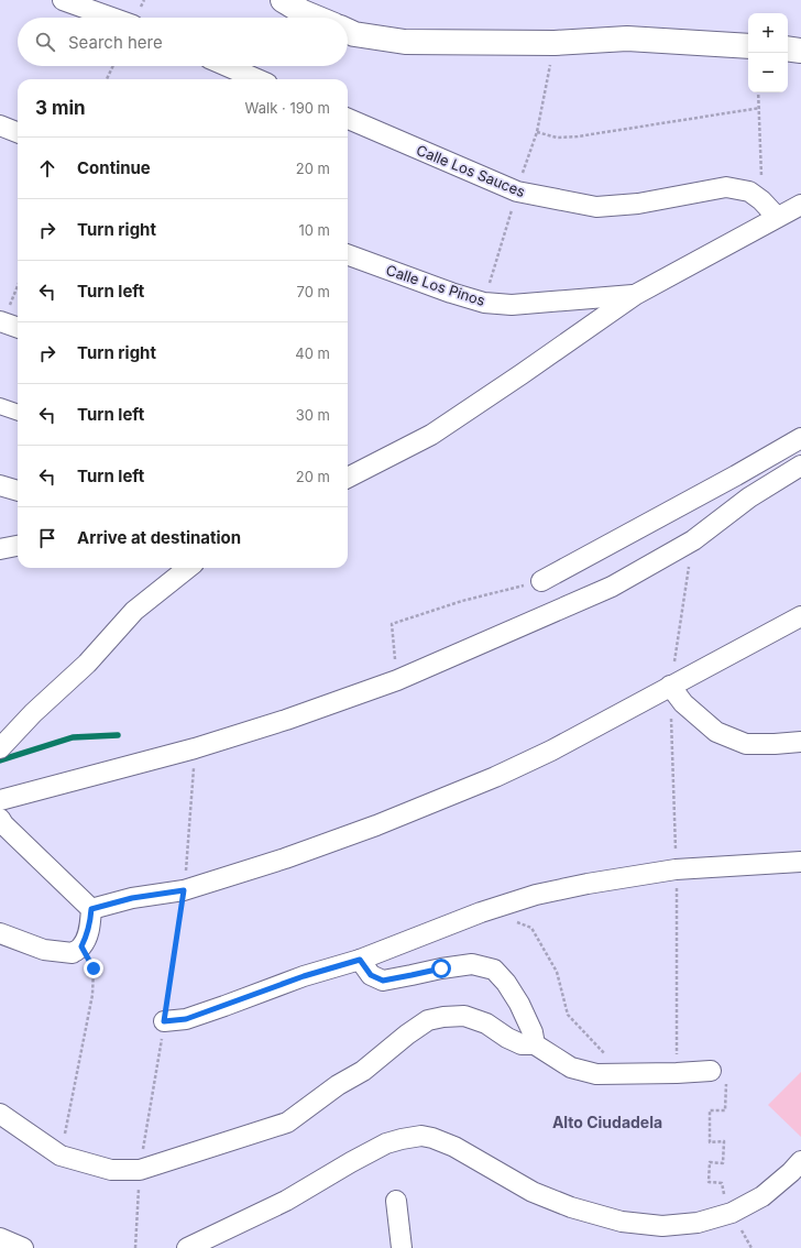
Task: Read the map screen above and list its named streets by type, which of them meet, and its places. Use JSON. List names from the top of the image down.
{
  "streets": {
    "street": ["Calle Los Sauces", "Calle Los Pinos"]
  },
  "districts": ["Alto Ciudadela"],
  "page": {
    "map_buttons": ["+", "−"],
    "search": "Search here",
    "heading": ["3 min", "Walk · 190 m"],
    "list": [
      ["Continue", "20 m"],
      ["Turn right", "10 m"],
      ["Turn left", "70 m"],
      ["Turn right", "40 m"],
      ["Turn left", "30 m"],
      ["Turn left", "20 m"],
      "Arrive at destination"
    ]
  }
}
